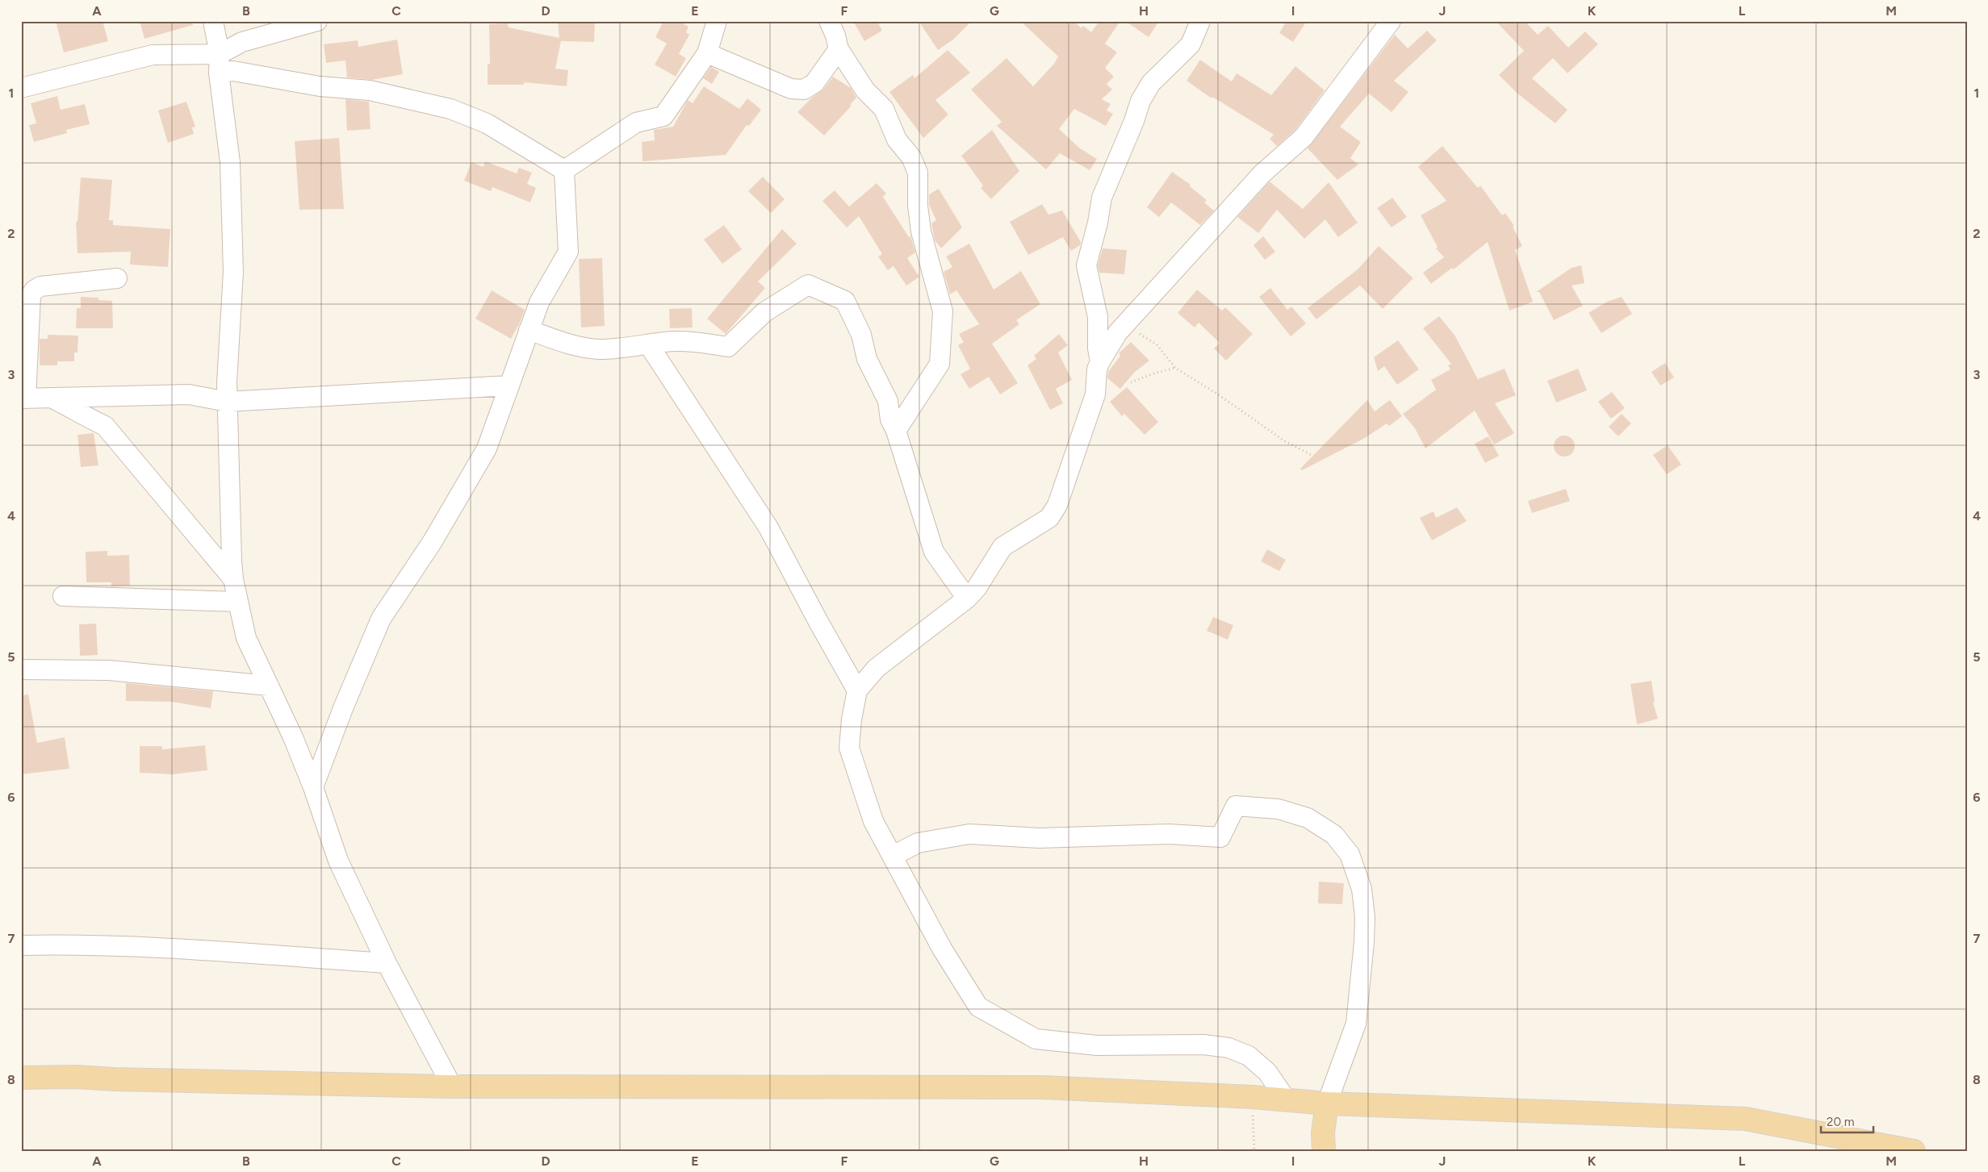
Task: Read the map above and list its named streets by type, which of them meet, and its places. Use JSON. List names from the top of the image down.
{
  "scale_bar": "20 m",
  "grid": {
    "columns": [
      "A",
      "B",
      "C",
      "D",
      "E",
      "F",
      "G",
      "H",
      "I",
      "J",
      "K",
      "L",
      "M"
    ],
    "rows": [
      "1",
      "2",
      "3",
      "4",
      "5",
      "6",
      "7",
      "8"
    ]
  }
}
